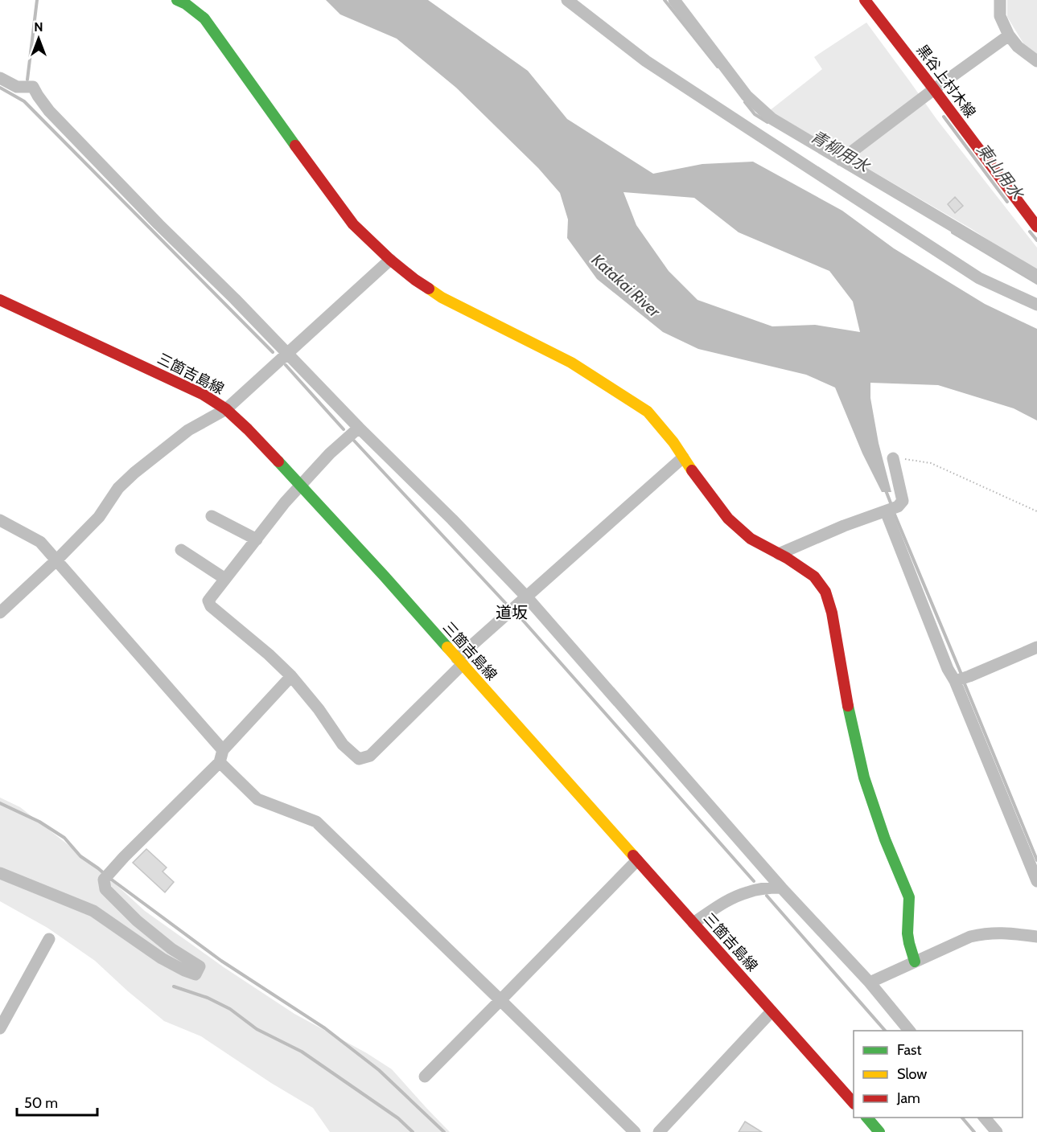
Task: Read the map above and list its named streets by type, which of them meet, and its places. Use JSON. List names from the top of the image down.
{
  "streets": {
    "main road": ["黒谷上村木線", "三箇吉島線"]
  },
  "districts": ["道坂"],
  "water": ["青柳用水", "東山用水", "Katakai River"],
  "legend": ["Fast", "Slow", "Jam"],
  "scale_bar": "50 m",
  "north": "top"
}
